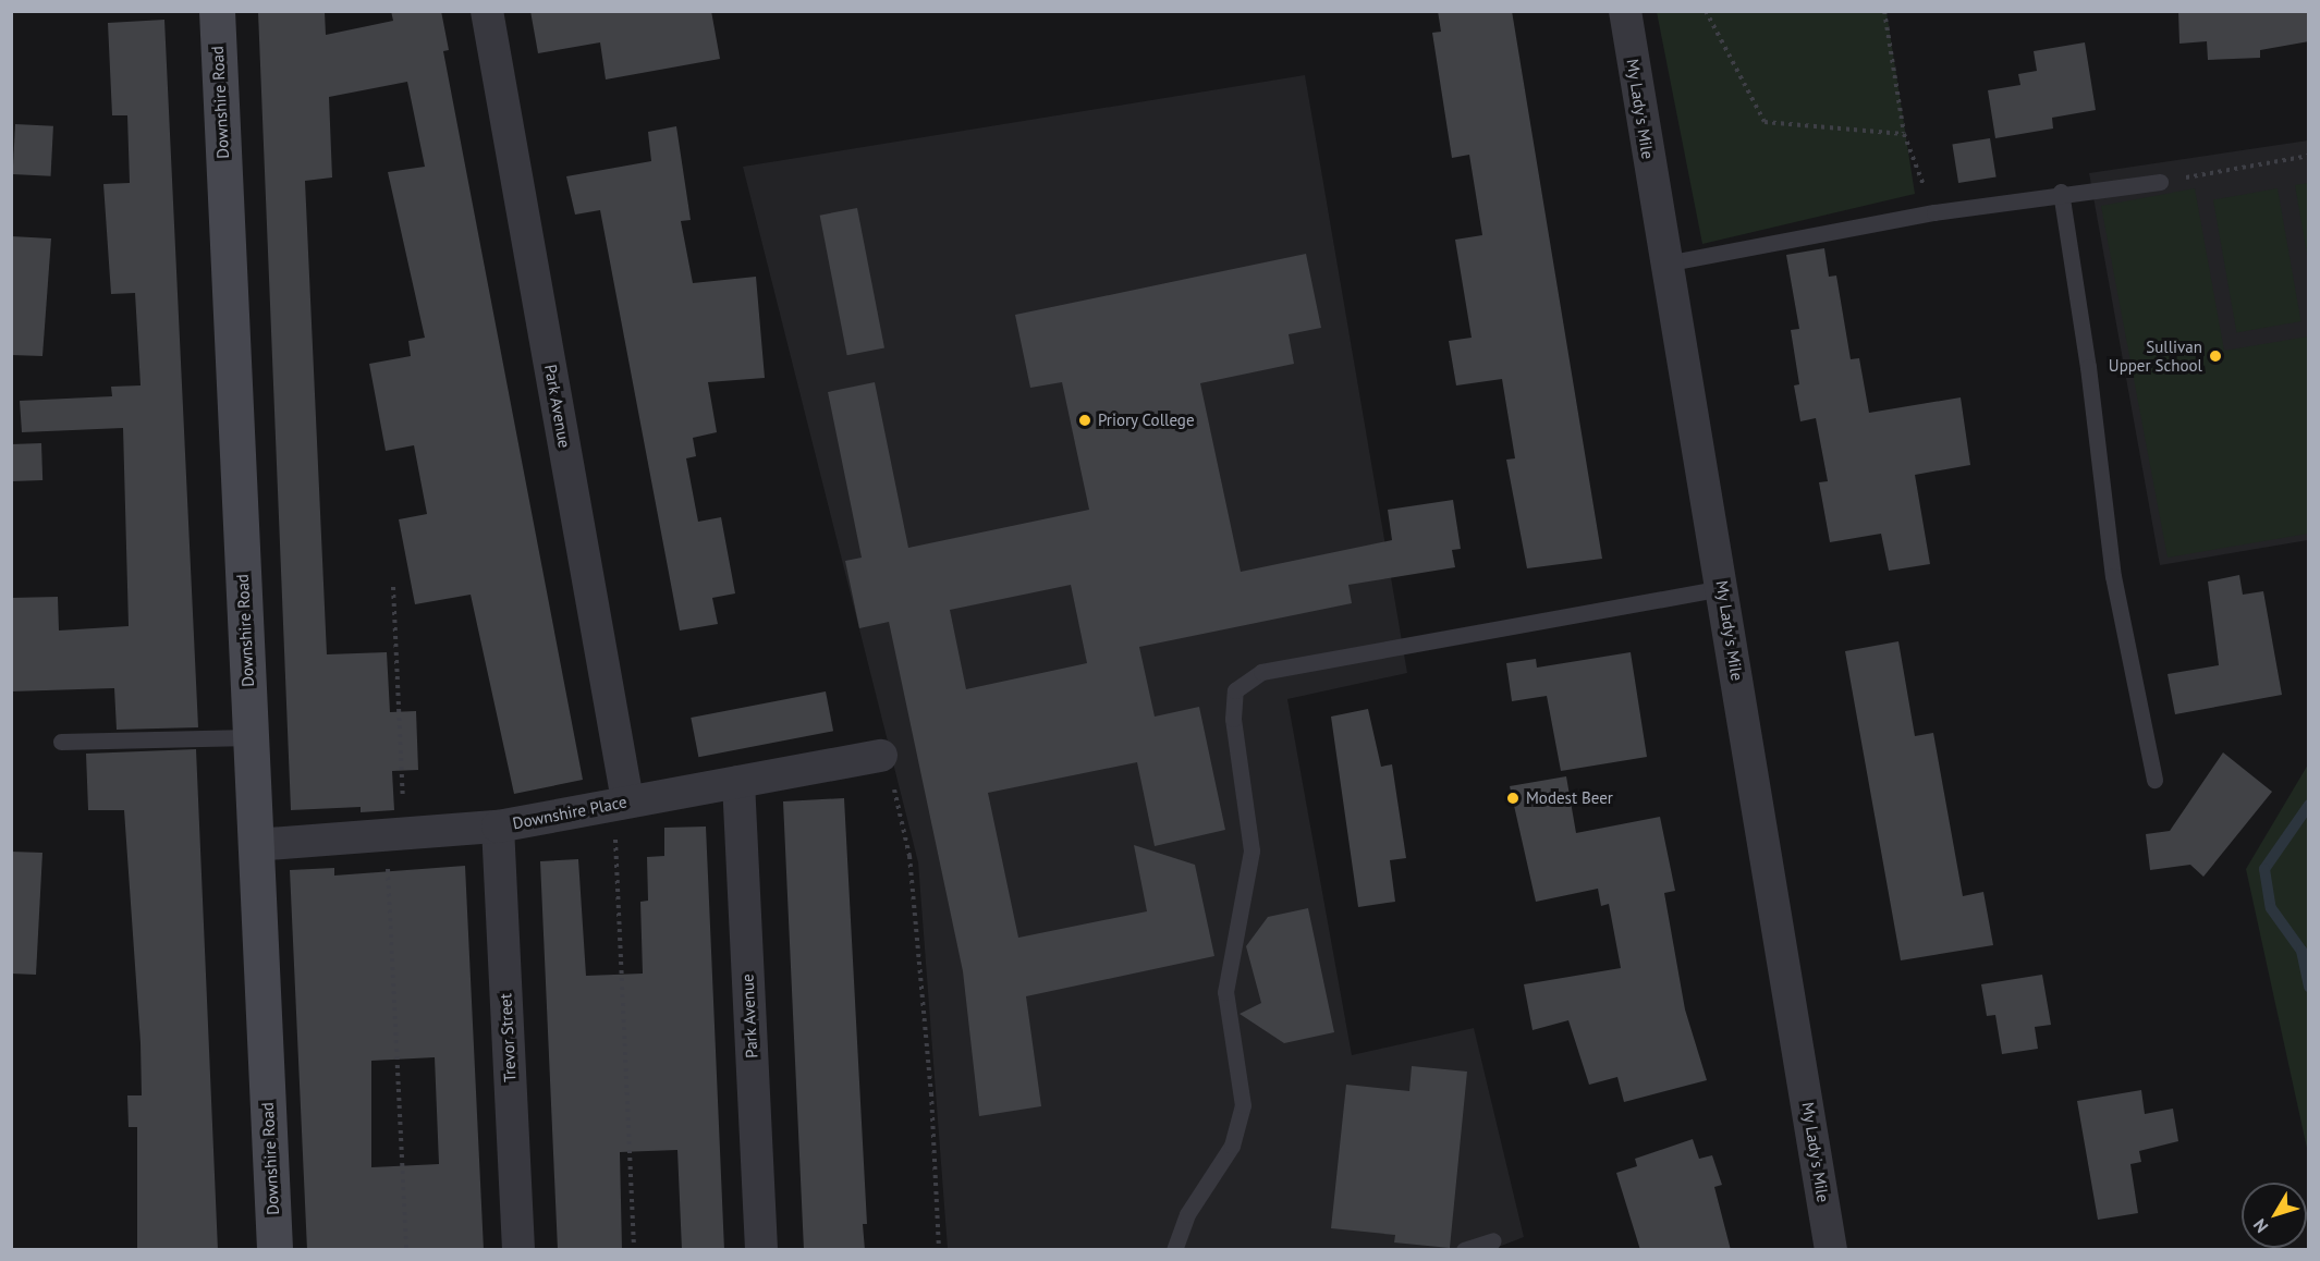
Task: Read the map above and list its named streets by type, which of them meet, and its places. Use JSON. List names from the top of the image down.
{
  "streets": {
    "street": [
      "Downshire Road",
      "My Lady's Mile",
      "Park Avenue",
      "Downshire Place",
      "Trevor Street"
    ]
  },
  "crossings": [
    ["Downshire Road", "Downshire Place"],
    ["Park Avenue", "Downshire Place"],
    ["Downshire Place", "Trevor Street"]
  ],
  "places": ["Sullivan Upper School", "Priory College", "Modest Beer"],
  "north": "bottom left"
}
